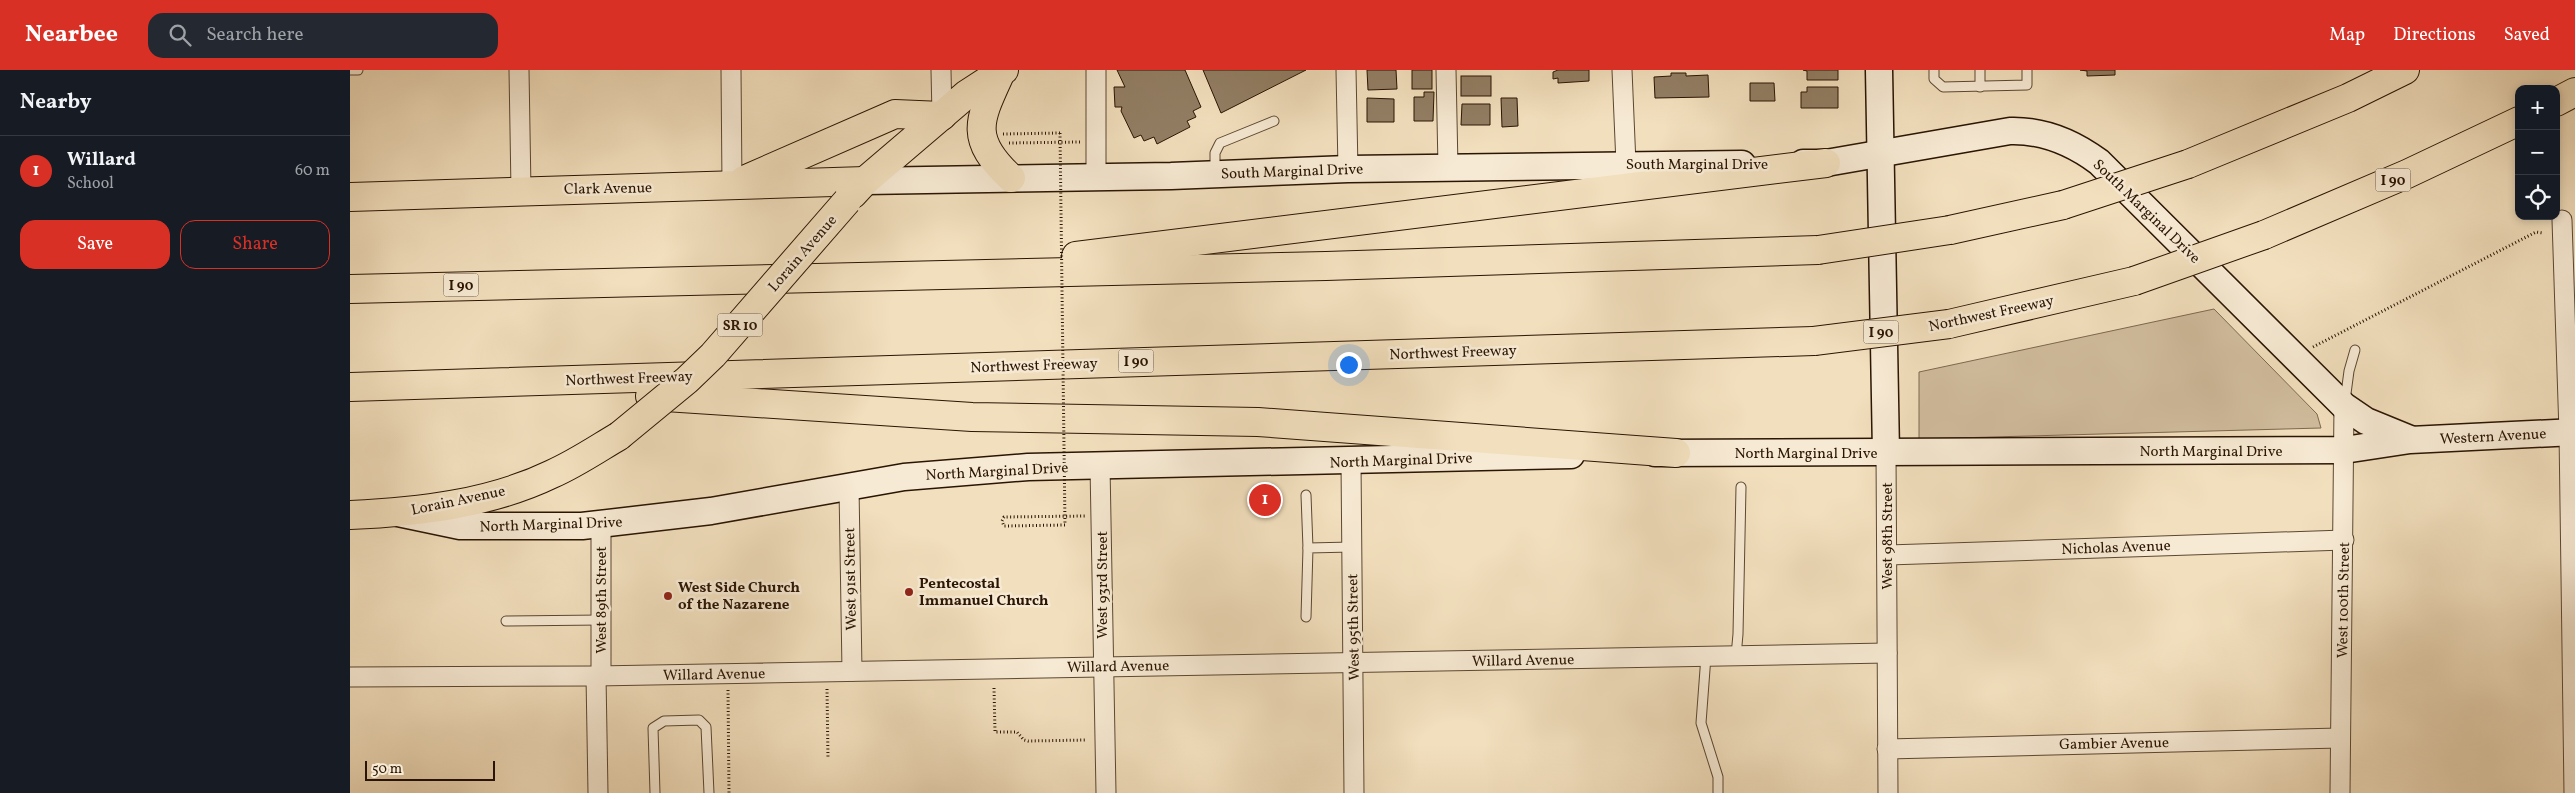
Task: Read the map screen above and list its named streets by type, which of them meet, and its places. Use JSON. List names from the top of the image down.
{
  "streets": {
    "main road": [
      "I 90",
      "Clark Avenue",
      "Lorain Avenue",
      "Northwest Freeway",
      "SR 10"
    ],
    "street": [
      "South Marginal Drive",
      "Western Avenue",
      "North Marginal Drive",
      "West 98th Street",
      "Nicholas Avenue",
      "West 91st Street",
      "West 93rd Street",
      "West 89th Street",
      "West 100th Street",
      "West 95th Street",
      "Willard Avenue",
      "Gambier Avenue"
    ]
  },
  "crossings": [
    ["South Marginal Drive", "Clark Avenue"],
    ["South Marginal Drive", "Lorain Avenue"],
    ["South Marginal Drive", "Western Avenue"],
    ["South Marginal Drive", "North Marginal Drive"],
    ["South Marginal Drive", "West 98th Street"],
    ["South Marginal Drive", "West 100th Street"],
    ["Clark Avenue", "Lorain Avenue"],
    ["Lorain Avenue", "North Marginal Drive"],
    ["Western Avenue", "North Marginal Drive"],
    ["North Marginal Drive", "West 98th Street"],
    ["North Marginal Drive", "West 91st Street"],
    ["North Marginal Drive", "West 93rd Street"],
    ["North Marginal Drive", "West 89th Street"],
    ["North Marginal Drive", "West 100th Street"],
    ["North Marginal Drive", "West 95th Street"],
    ["West 98th Street", "Nicholas Avenue"],
    ["West 98th Street", "Willard Avenue"],
    ["West 98th Street", "Gambier Avenue"],
    ["Nicholas Avenue", "West 100th Street"],
    ["West 91st Street", "Willard Avenue"],
    ["West 93rd Street", "Willard Avenue"],
    ["West 89th Street", "Willard Avenue"],
    ["West 100th Street", "Gambier Avenue"],
    ["West 95th Street", "Willard Avenue"]
  ],
  "places": ["Pentecostal Immanuel Church", "West Side Church of the Nazarene"],
  "scale_bar": "50 m",
  "page": {
    "header": "Nearbee",
    "search": "Search here",
    "nav": ["Map", "Directions", "Saved"],
    "heading": "Nearby",
    "map_buttons": ["+", "−"],
    "list": [
      {
        "mark": "1",
        "name": "Willard",
        "note": "School",
        "value": "60 m"
      }
    ],
    "buttons": ["Save", "Share"],
    "pins": "1",
    "scale": "50 m"
  }
}
